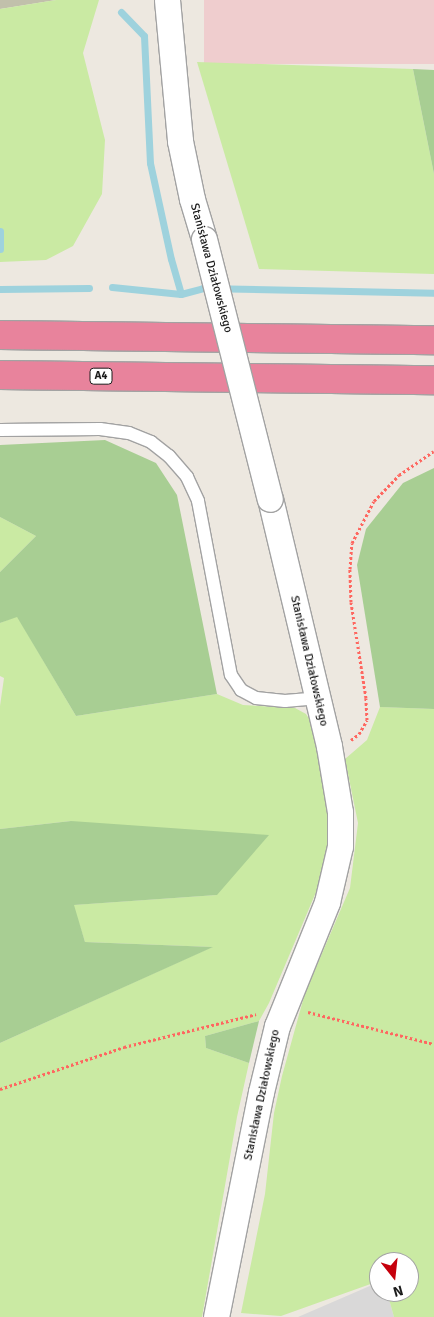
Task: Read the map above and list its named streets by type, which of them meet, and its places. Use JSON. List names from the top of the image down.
{
  "streets": {
    "highway": ["A4"],
    "street": ["Stanisława Działowskiego"]
  },
  "north": "bottom"
}
